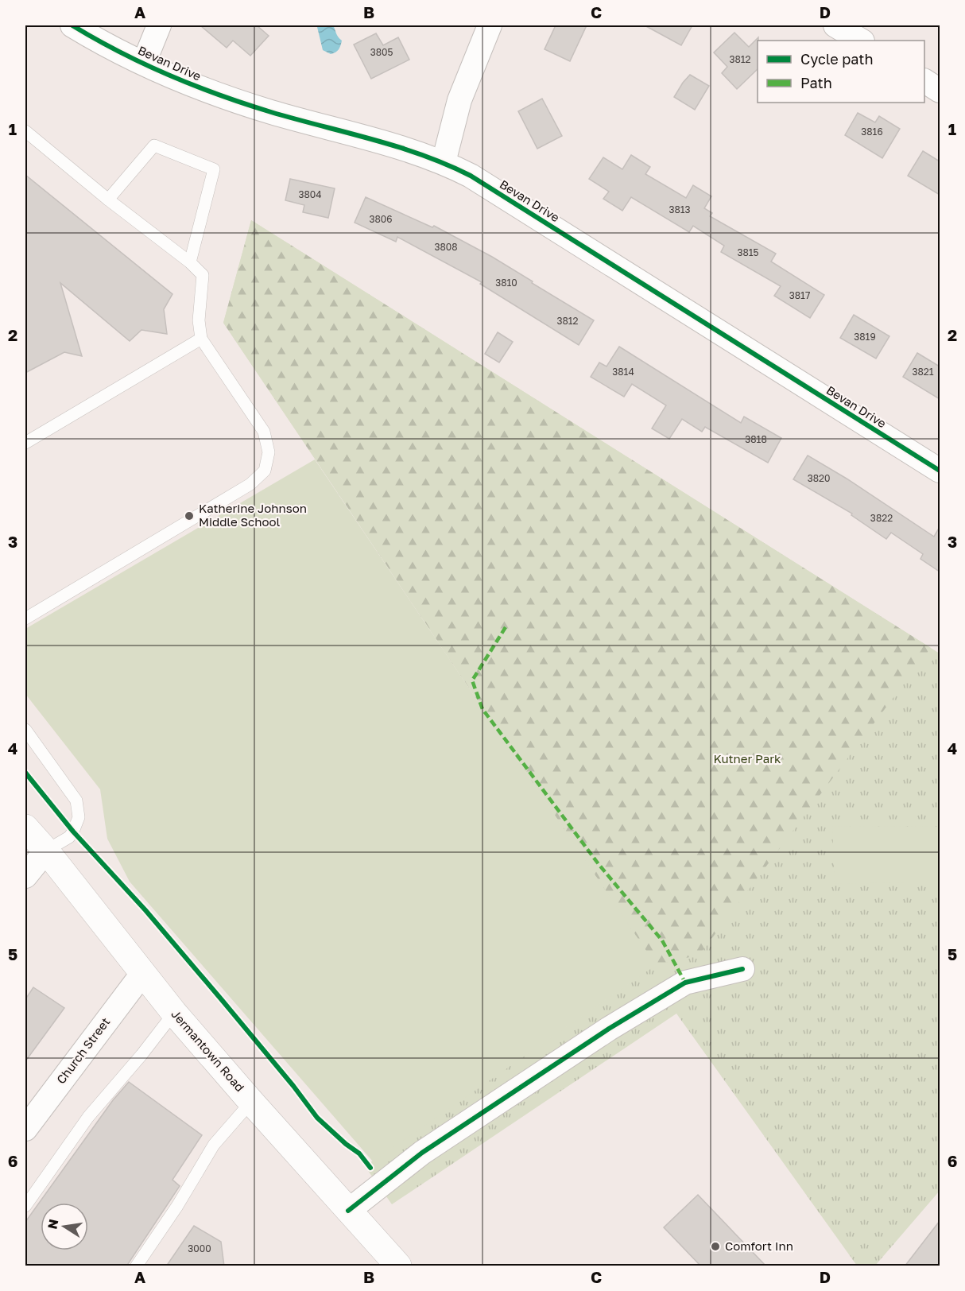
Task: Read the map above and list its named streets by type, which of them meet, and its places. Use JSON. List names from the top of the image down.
{
  "streets": {
    "main road": ["Jermantown Road"],
    "street": ["Bevan Drive", "Church Street"]
  },
  "crossings": [
    ["Church Street", "Jermantown Road"]
  ],
  "parks": ["Kutner Park"],
  "places": ["Katherine Johnson Middle School", "Comfort Inn"],
  "house_numbers": [
    "3805",
    "3812",
    "3816",
    "3804",
    "3813",
    "3806",
    "3808",
    "3815",
    "3810",
    "3817",
    "3812",
    "3819",
    "3814",
    "3821",
    "3818",
    "3820",
    "3822",
    "3000"
  ],
  "legend": ["Cycle path", "Path"],
  "north": "left",
  "grid": {
    "columns": [
      "A",
      "B",
      "C",
      "D"
    ],
    "rows": [
      "1",
      "2",
      "3",
      "4",
      "5",
      "6"
    ]
  }
}
